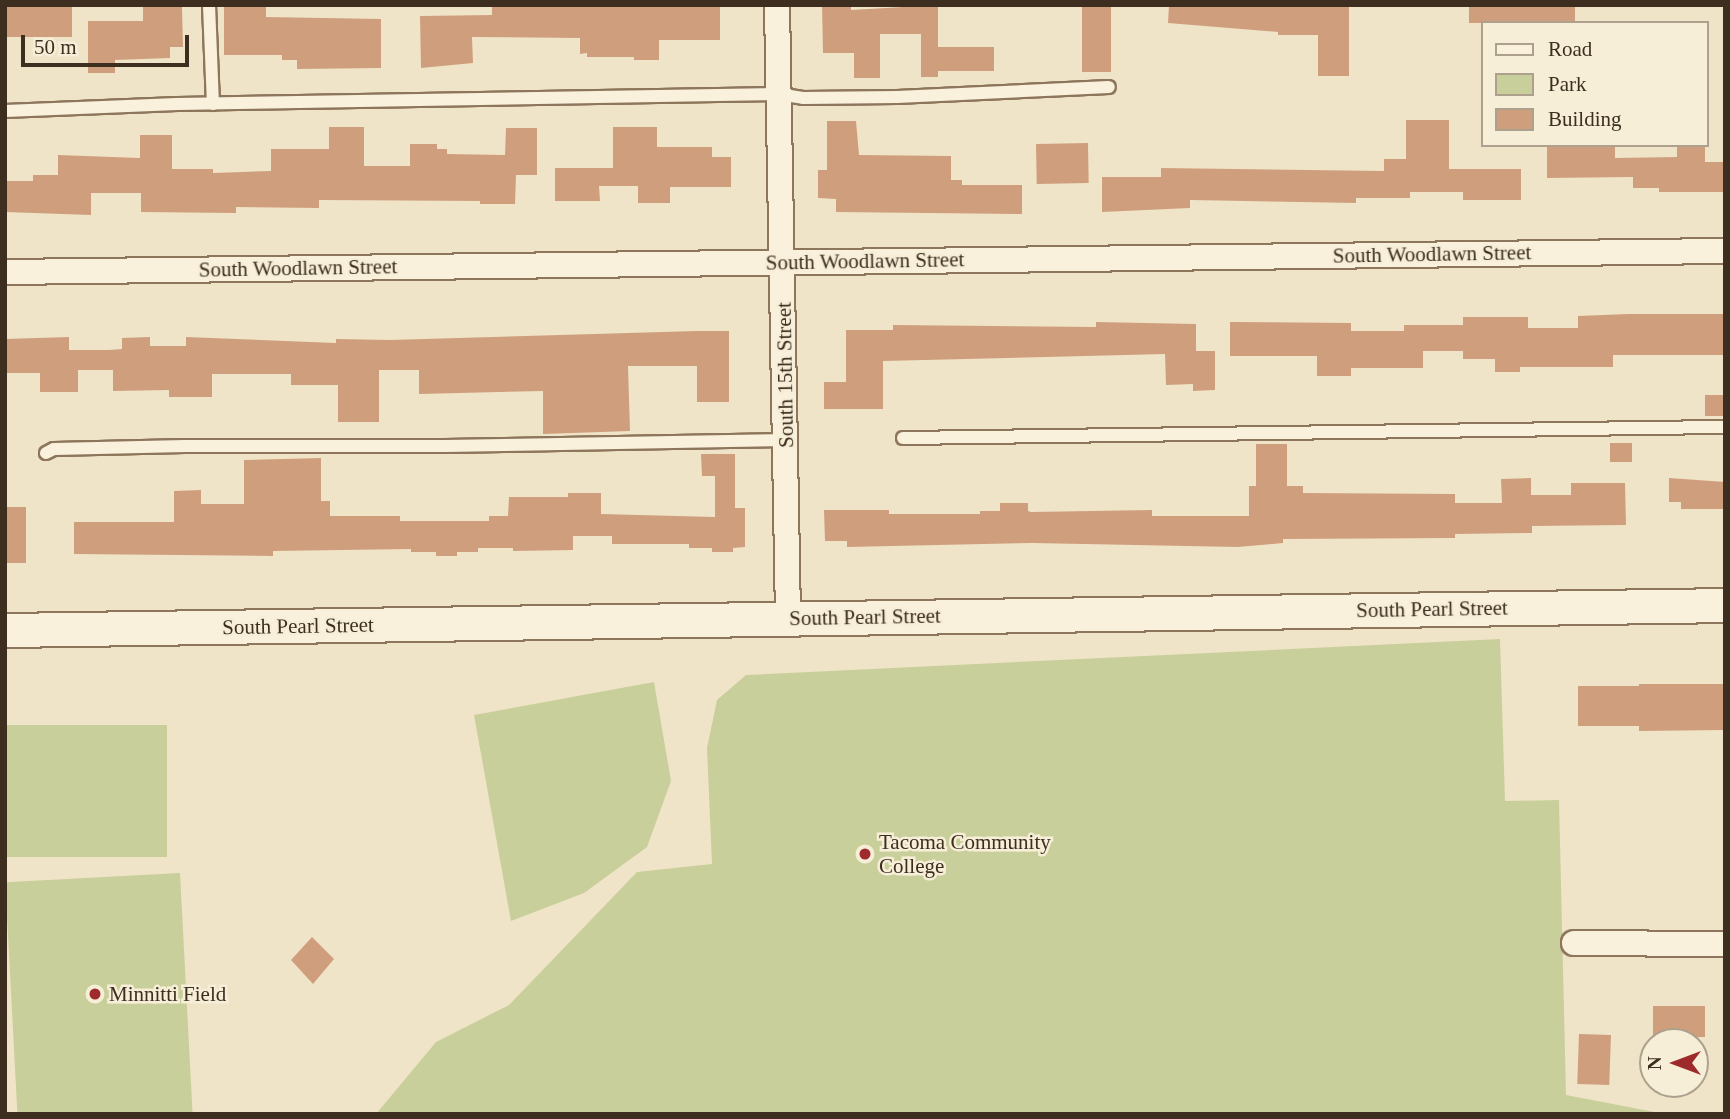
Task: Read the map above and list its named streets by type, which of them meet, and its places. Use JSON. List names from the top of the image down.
{
  "streets": {
    "street": ["South Woodlawn Street", "South 15th Street", "South Pearl Street"]
  },
  "crossings": [
    ["South Woodlawn Street", "South 15th Street"],
    ["South 15th Street", "South Pearl Street"]
  ],
  "places": ["Tacoma Community College", "Minnitti Field"],
  "legend": ["Road", "Park", "Building"],
  "scale_bar": "50 m",
  "north": "left"
}
